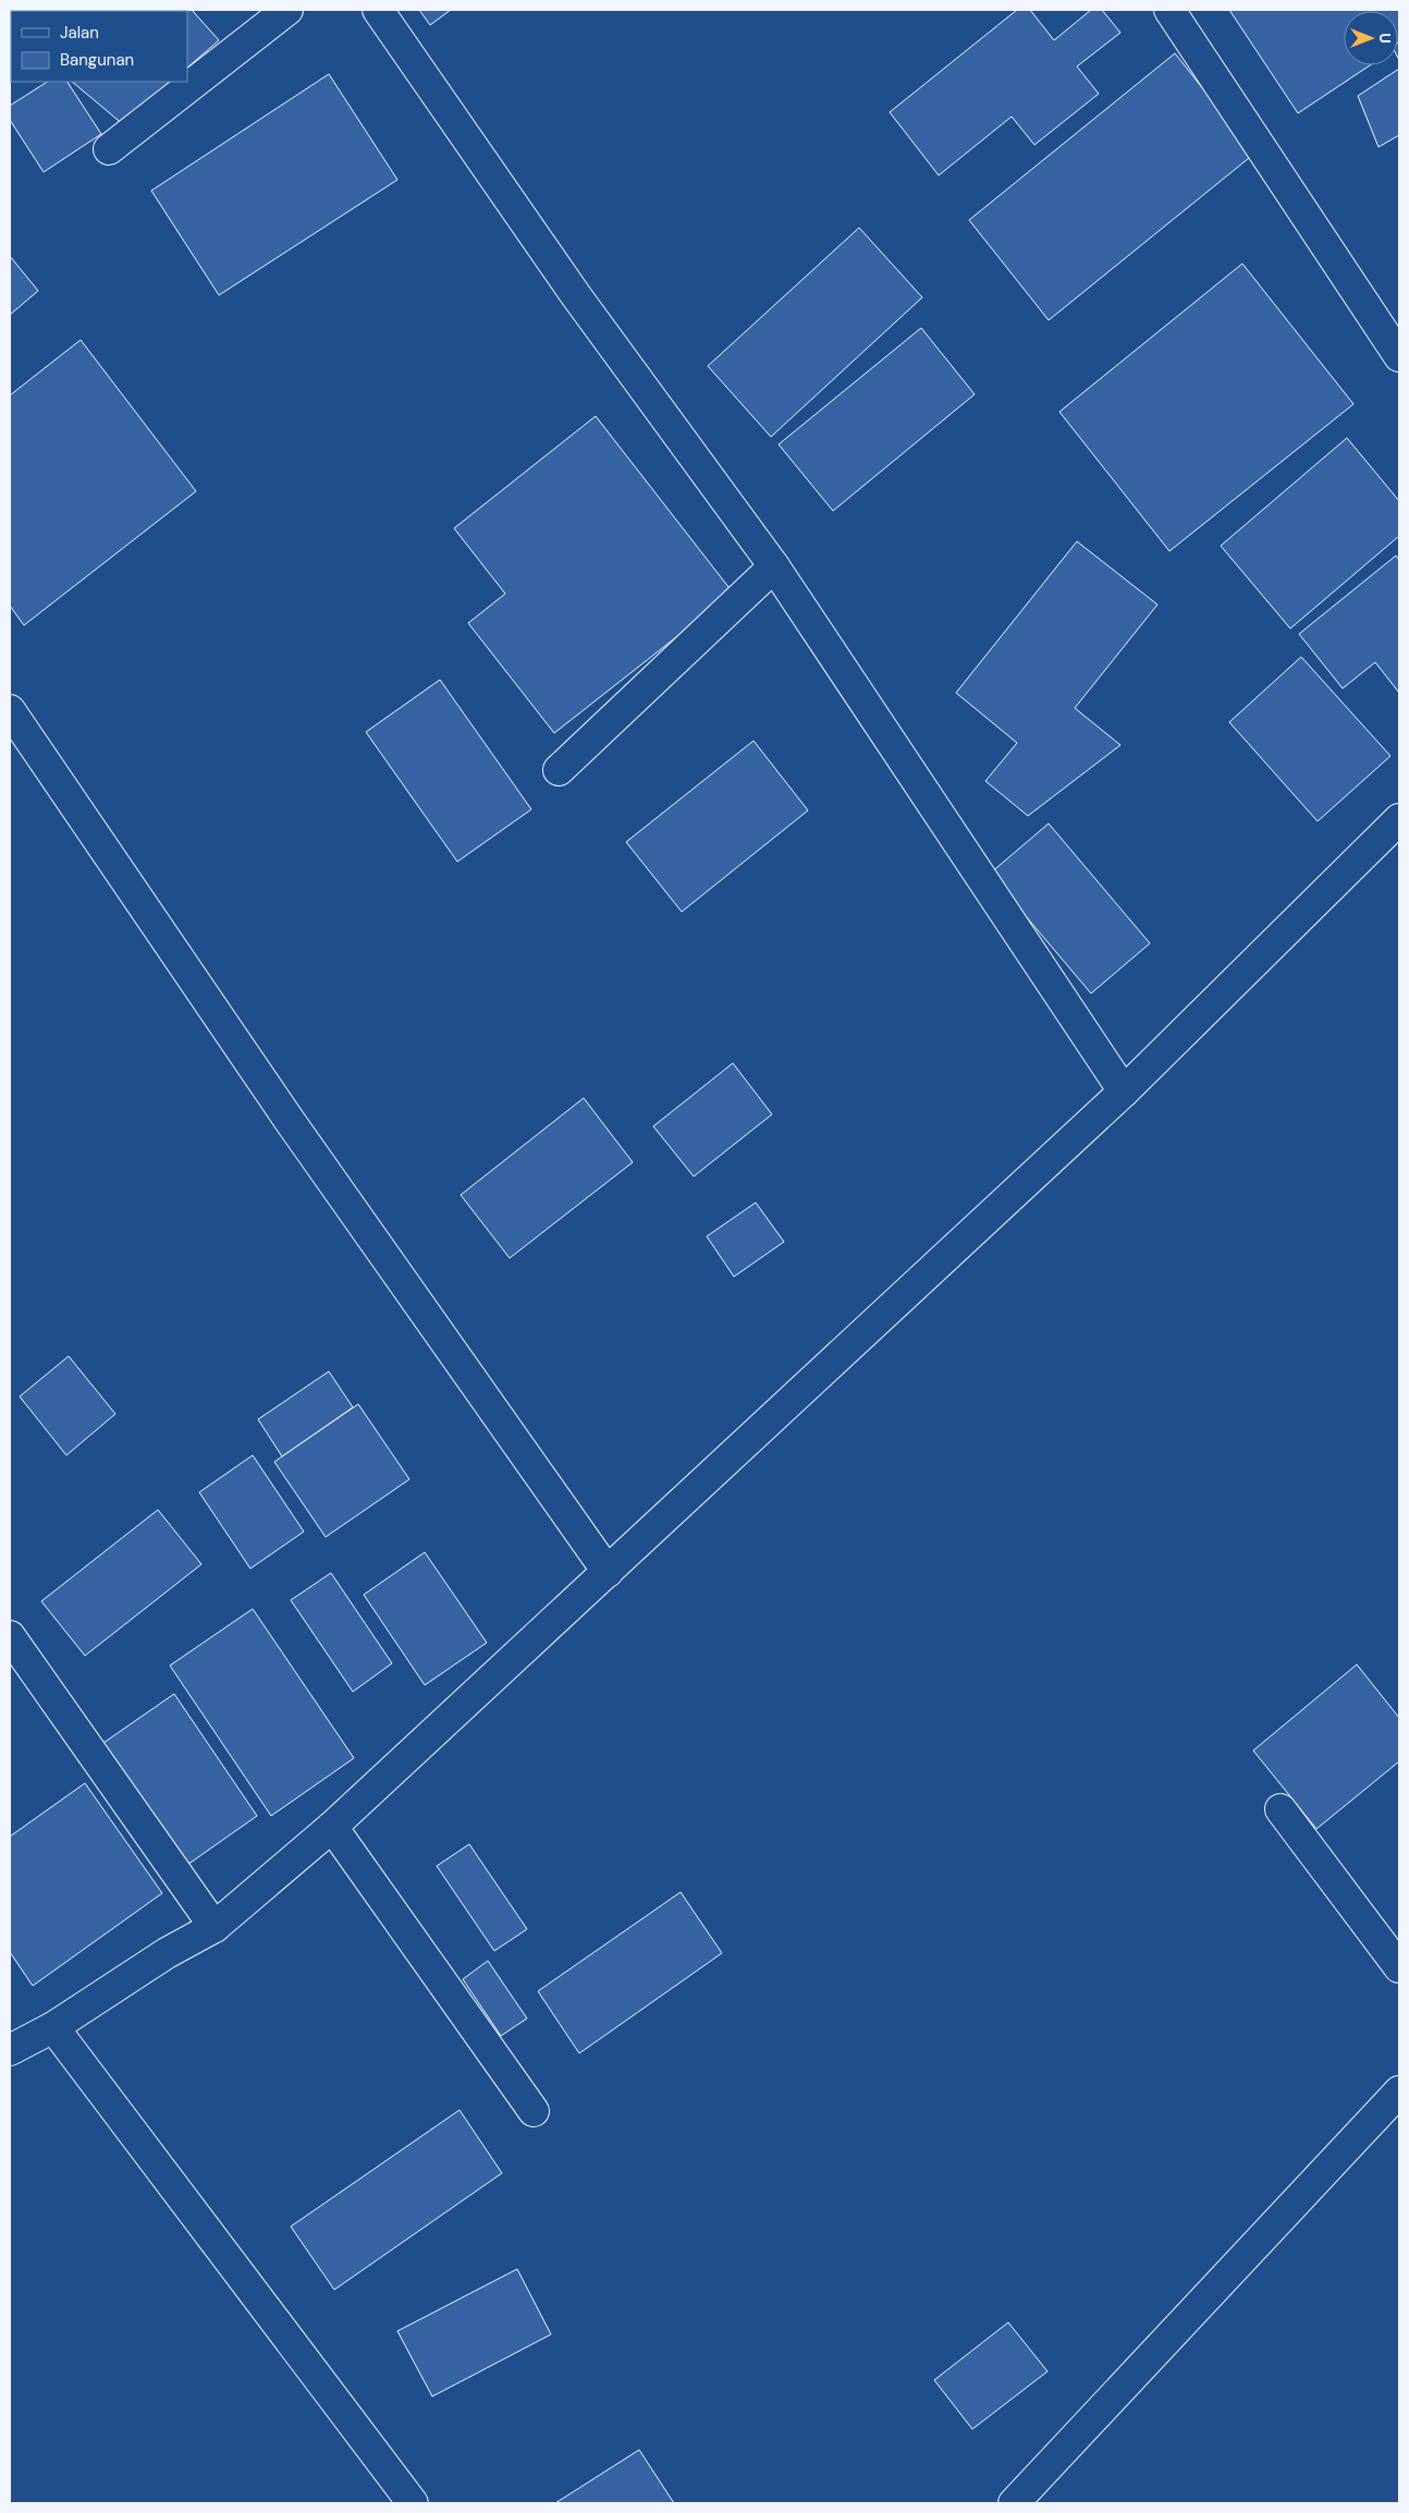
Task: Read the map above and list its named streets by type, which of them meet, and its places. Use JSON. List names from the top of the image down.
{
  "legend": ["Jalan", "Bangunan"],
  "north": "right"
}
